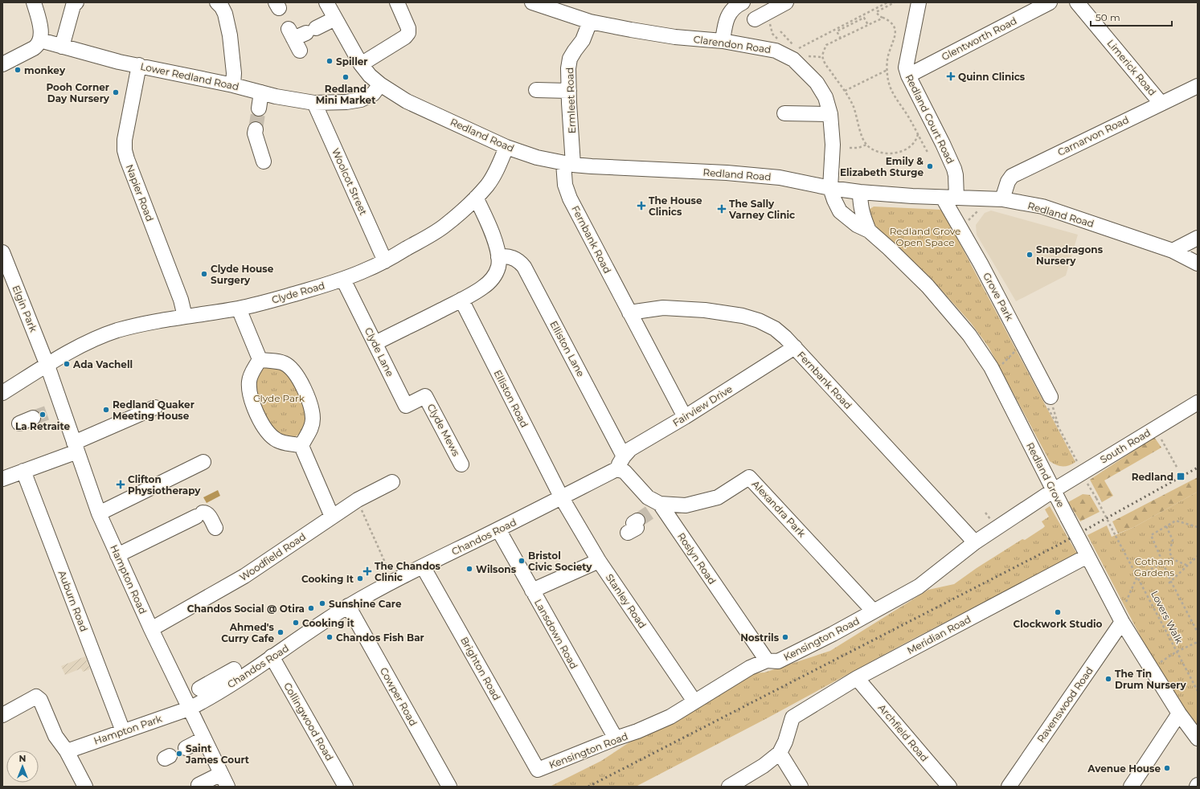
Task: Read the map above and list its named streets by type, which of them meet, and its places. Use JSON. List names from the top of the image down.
{
  "streets": {
    "street": [
      "Glentworth Road",
      "Clarendon Road",
      "Limerick Road",
      "Lower Redland Road",
      "Ermleet Road",
      "Redland Court Road",
      "Redland Road",
      "Carnarvon Road",
      "Woolcot Street",
      "Napier Road",
      "Fernbank Road",
      "Clyde Road",
      "Grove Park",
      "Elgin Park",
      "Elliston Lane",
      "Clyde Lane",
      "Elliston Road",
      "Fairview Drive",
      "Clyde Mews",
      "South Road",
      "Redland Grove",
      "Alexandra Park",
      "Chandos Road",
      "Woodfield Road",
      "Roslyn Road",
      "Hampton Road",
      "Auburn Road",
      "Stanley Road",
      "Lansdown Road",
      "Meridian Road",
      "Kensington Road",
      "Brighton Road",
      "Cowper Road",
      "Ravenswood Road",
      "Collingwood Road",
      "Hampton Park",
      "Archfield Road"
    ],
    "path": ["Lovers Walk"]
  },
  "crossings": [
    ["Glentworth Road", "Redland Court Road"],
    ["Clarendon Road", "Ermleet Road"],
    ["Clarendon Road", "Redland Road"],
    ["Clarendon Road", "Redland Grove"],
    ["Limerick Road", "Carnarvon Road"],
    ["Lower Redland Road", "Redland Road"],
    ["Lower Redland Road", "Woolcot Street"],
    ["Lower Redland Road", "Napier Road"],
    ["Ermleet Road", "Redland Road"],
    ["Ermleet Road", "Fernbank Road"],
    ["Redland Court Road", "Redland Road"],
    ["Redland Court Road", "Grove Park"],
    ["Redland Road", "Carnarvon Road"],
    ["Redland Road", "Fernbank Road"],
    ["Redland Road", "Clyde Road"],
    ["Redland Road", "Grove Park"],
    ["Redland Road", "Redland Grove"],
    ["Woolcot Street", "Clyde Road"],
    ["Napier Road", "Clyde Road"],
    ["Fernbank Road", "Fairview Drive"],
    ["Fernbank Road", "Kensington Road"],
    ["Clyde Road", "Elgin Park"],
    ["Clyde Road", "Clyde Lane"],
    ["Clyde Road", "Hampton Road"],
    ["Elgin Park", "Hampton Road"],
    ["Elliston Lane", "Fairview Drive"],
    ["Clyde Lane", "Clyde Mews"],
    ["Elliston Road", "Chandos Road"],
    ["Elliston Road", "Stanley Road"],
    ["Fairview Drive", "Chandos Road"],
    ["Fairview Drive", "Roslyn Road"],
    ["South Road", "Redland Grove"],
    ["South Road", "Kensington Road"],
    ["Redland Grove", "Meridian Road"],
    ["Redland Grove", "Kensington Road"],
    ["Redland Grove", "Ravenswood Road"],
    ["Alexandra Park", "Roslyn Road"],
    ["Alexandra Park", "Kensington Road"],
    ["Chandos Road", "Roslyn Road"],
    ["Chandos Road", "Hampton Road"],
    ["Chandos Road", "Stanley Road"],
    ["Chandos Road", "Lansdown Road"],
    ["Chandos Road", "Brighton Road"],
    ["Chandos Road", "Cowper Road"],
    ["Chandos Road", "Collingwood Road"],
    ["Chandos Road", "Hampton Park"],
    ["Woodfield Road", "Hampton Road"],
    ["Roslyn Road", "Kensington Road"],
    ["Hampton Road", "Hampton Park"],
    ["Auburn Road", "Hampton Park"],
    ["Stanley Road", "Kensington Road"],
    ["Lansdown Road", "Kensington Road"],
    ["Meridian Road", "Archfield Road"],
    ["Kensington Road", "Brighton Road"]
  ],
  "parks": ["Redland Grove Open Space", "Clyde Park", "Cotham Gardens"],
  "places": {
    "other": [
      "Spiller",
      "monkey",
      "Redland Mini Market",
      "Pooh Corner Day Nursery",
      "Emily & Elizabeth Sturge",
      "Snapdragons Nursery",
      "Clyde House Surgery",
      "Ada Vachell",
      "Redland Quaker Meeting House",
      "La Retraite",
      "Bristol Civic Society",
      "Wilsons",
      "Cooking It",
      "Sunshine Care",
      "Chandos Social @ Otira",
      "Clockwork Studio",
      "Cooking it",
      "Ahmed's Curry Cafe",
      "Chandos Fish Bar",
      "Nostrils",
      "The Tin Drum Nursery",
      "Saint James Court",
      "Avenue House"
    ],
    "health": [
      "Quinn Clinics",
      "The House Clinics",
      "The Sally Varney Clinic",
      "Clifton Physiotherapy",
      "The Chandos Clinic"
    ],
    "transit": ["Redland"]
  },
  "scale_bar": "50 m",
  "north": "top"
}
